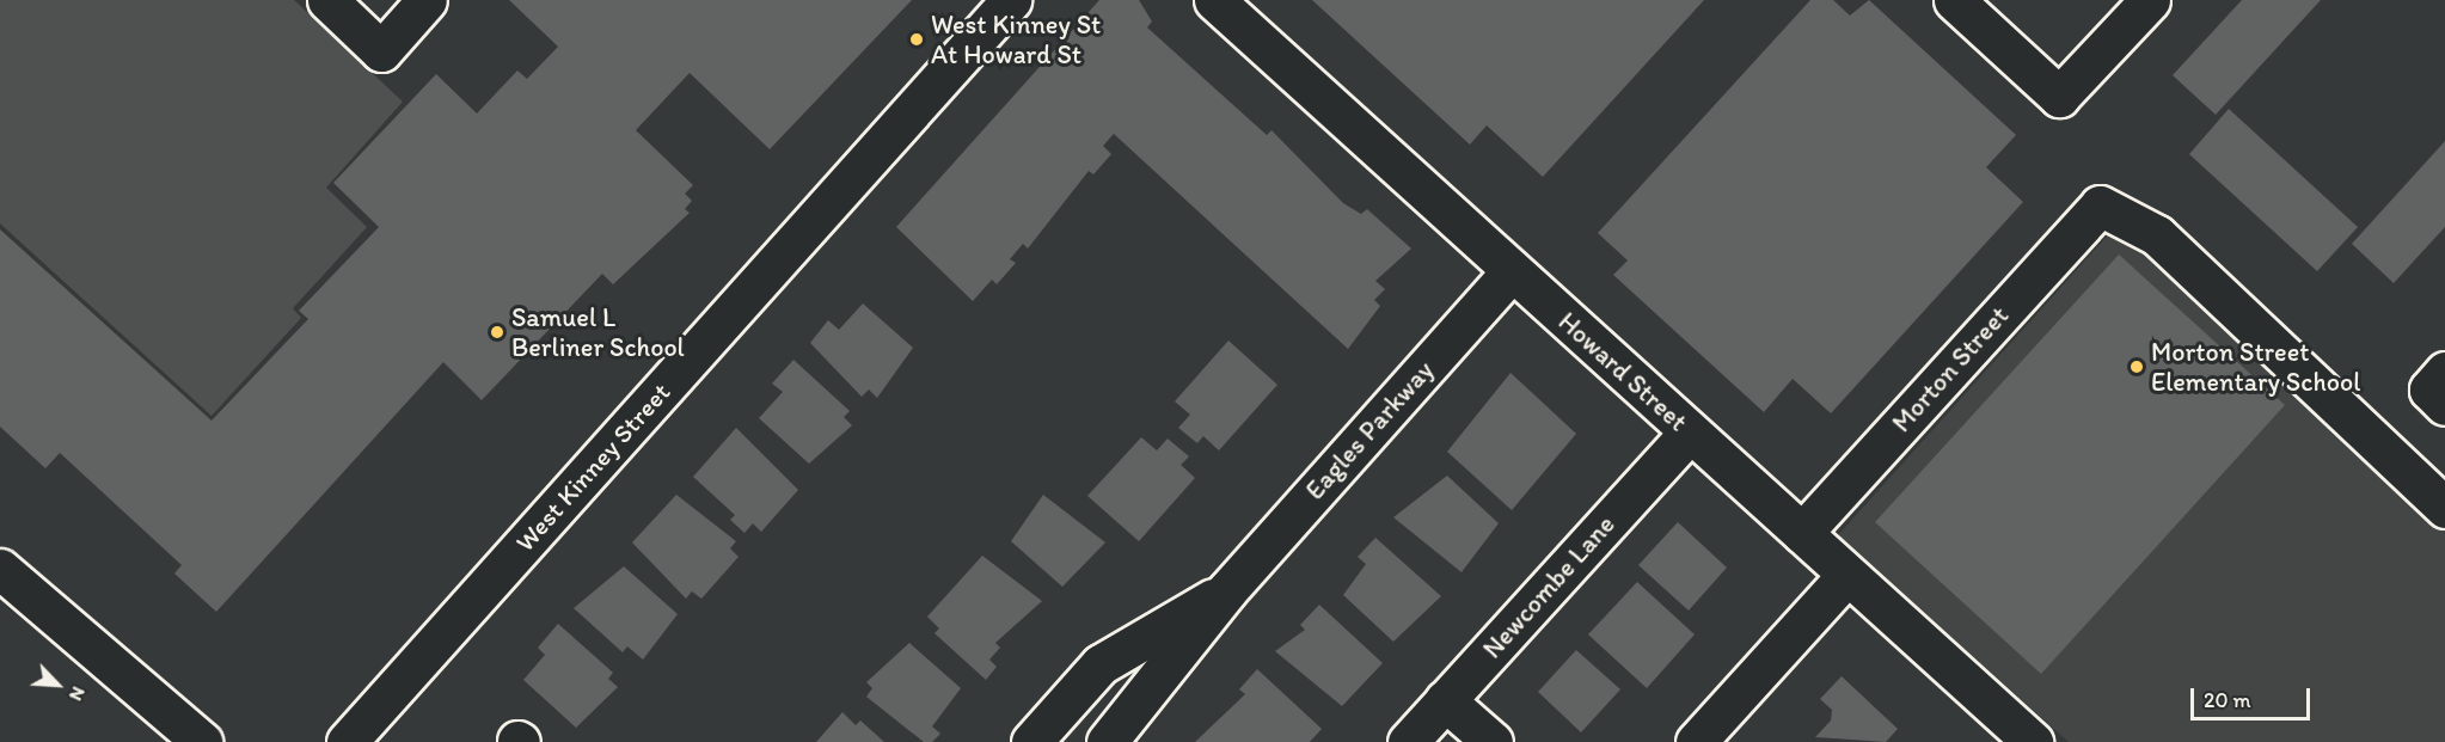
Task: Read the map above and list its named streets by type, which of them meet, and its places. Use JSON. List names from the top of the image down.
{
  "streets": {
    "street": [
      "Morton Street",
      "Howard Street",
      "Eagles Parkway",
      "West Kinney Street",
      "Newcombe Lane"
    ]
  },
  "crossings": [
    ["Morton Street", "Howard Street"],
    ["Howard Street", "Eagles Parkway"],
    ["Howard Street", "Newcombe Lane"]
  ],
  "places": ["West Kinney St At Howard St", "Samuel L Berliner School", "Morton Street Elementary School"],
  "scale_bar": "20 m",
  "north": "bottom right"
}
